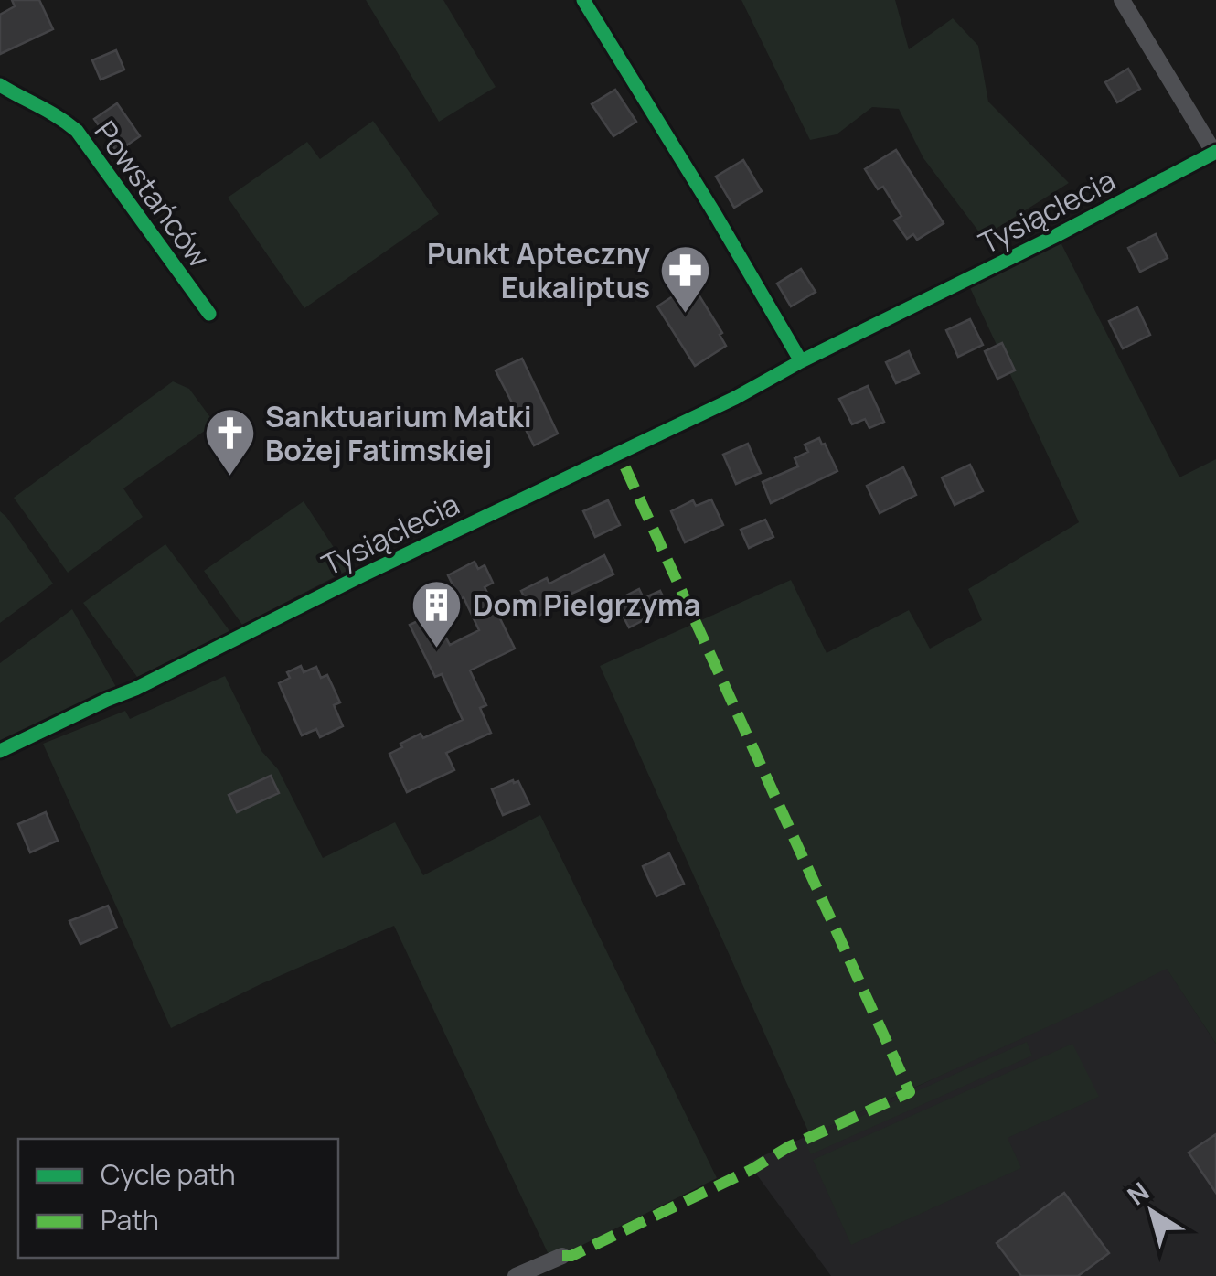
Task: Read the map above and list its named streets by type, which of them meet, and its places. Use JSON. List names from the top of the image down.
{
  "streets": {
    "street": ["Powstańców", "Tysiąclecia"]
  },
  "places": {
    "pharmacy": ["Punkt Apteczny Eukaliptus"],
    "church": ["Sanktuarium Matki Bożej Fatimskiej"],
    "building": ["Dom Pielgrzyma"]
  },
  "legend": ["Cycle path", "Path"],
  "north": "top left"
}
